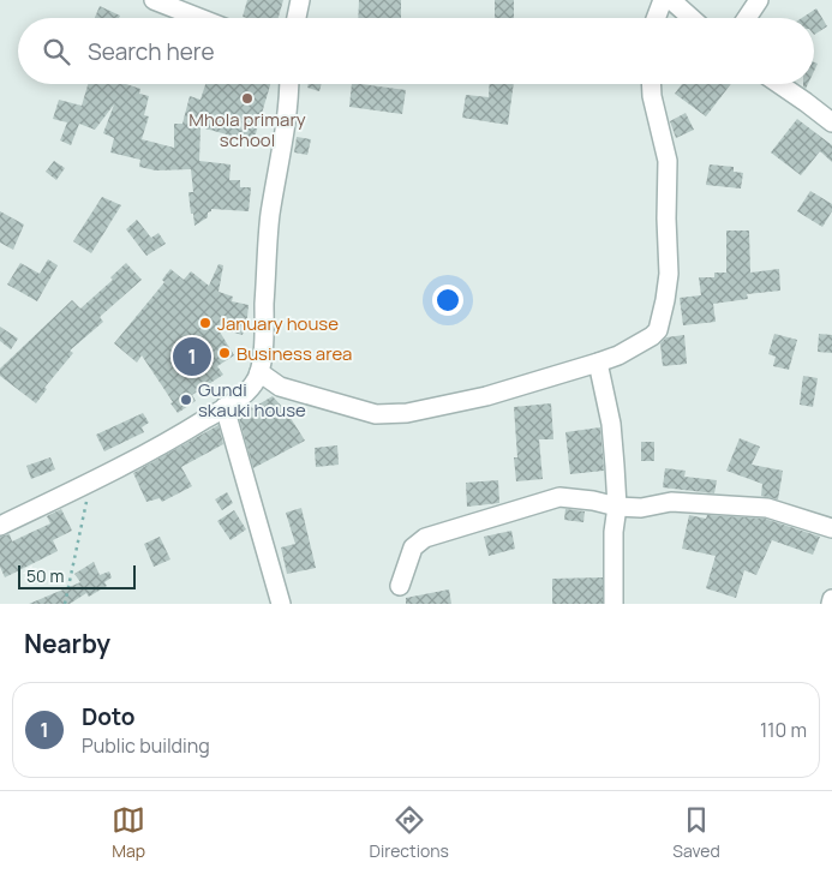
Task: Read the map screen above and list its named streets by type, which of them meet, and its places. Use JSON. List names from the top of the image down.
{
  "places": [
    "Mhola primary school",
    "January house",
    "Business area",
    "Gundi skauki house"
  ],
  "scale_bar": "50 m",
  "page": {
    "search": "Search here",
    "pins": "1",
    "scale": "50 m",
    "heading": "Nearby",
    "list": [
      {
        "mark": "1",
        "name": "Doto",
        "note": "Public building",
        "value": "110 m"
      }
    ],
    "nav": ["Map", "Directions", "Saved"]
  }
}
